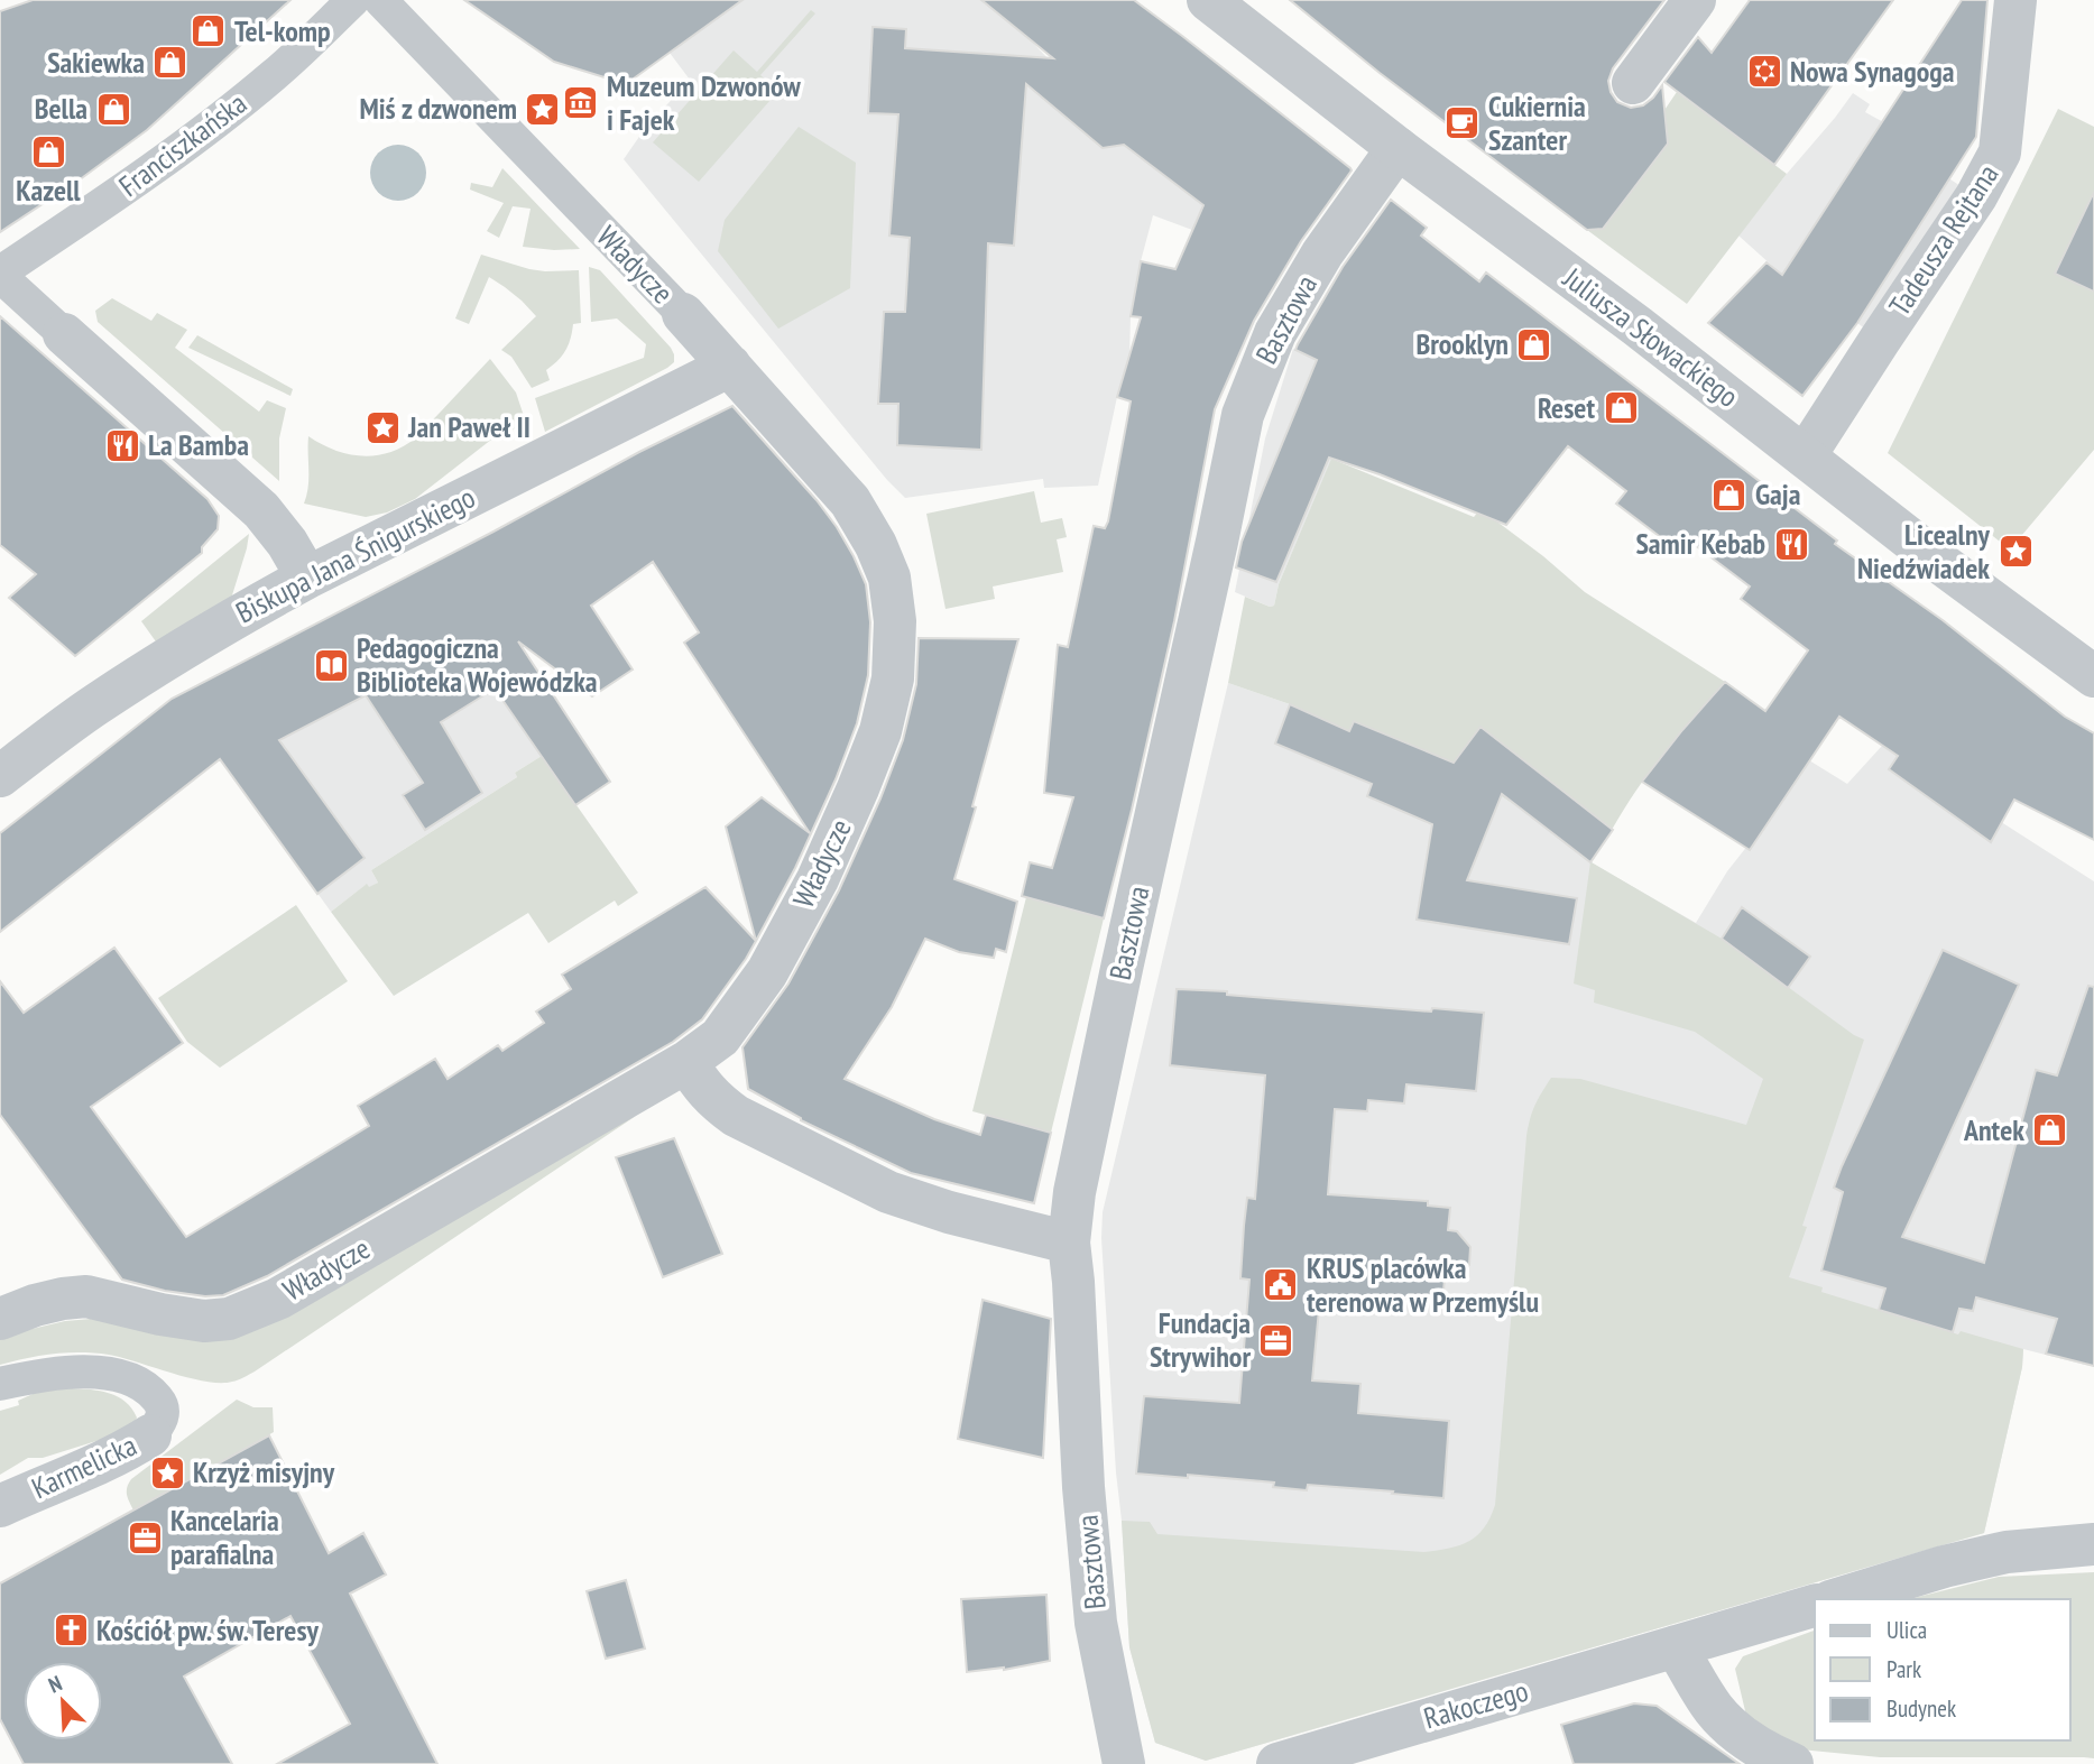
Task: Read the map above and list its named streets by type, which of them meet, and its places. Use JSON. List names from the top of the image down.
{
  "streets": {
    "street": [
      "Franciszkańska",
      "Tadeusza Rejtana",
      "Władycze",
      "Basztowa",
      "Juliusza Słowackiego",
      "Biskupa Jana Śnigurskiego",
      "Karmelicka",
      "Rakoczego"
    ]
  },
  "crossings": [
    ["Tadeusza Rejtana", "Juliusza Słowackiego"],
    ["Władycze", "Biskupa Jana Śnigurskiego"],
    ["Basztowa", "Juliusza Słowackiego"]
  ],
  "places": {
    "shop": [
      "Tel-komp",
      "Sakiewka",
      "Bella",
      "Kazell",
      "Brooklyn",
      "Reset",
      "Gaja",
      "Antek"
    ],
    "synagogue": ["Nowa Synagoga"],
    "museum": ["Muzeum Dzwonów i Fajek"],
    "place": [
      "Miś z dzwonem",
      "Jan Paweł II",
      "Licealny Niedźwiadek",
      "Krzyż misyjny"
    ],
    "cafe": ["Cukiernia Szanter"],
    "restaurant": ["La Bamba", "Samir Kebab"],
    "library": ["Pedagogiczna Biblioteka Wojewódzka"],
    "public building": ["KRUS placówka terenowa w Przemyślu"],
    "office": ["Fundacja Strywihor", "Kancelaria parafialna"],
    "church": ["Kościół pw. św. Teresy"]
  },
  "legend": ["Ulica", "Park", "Budynek"],
  "north": "top left"
}
